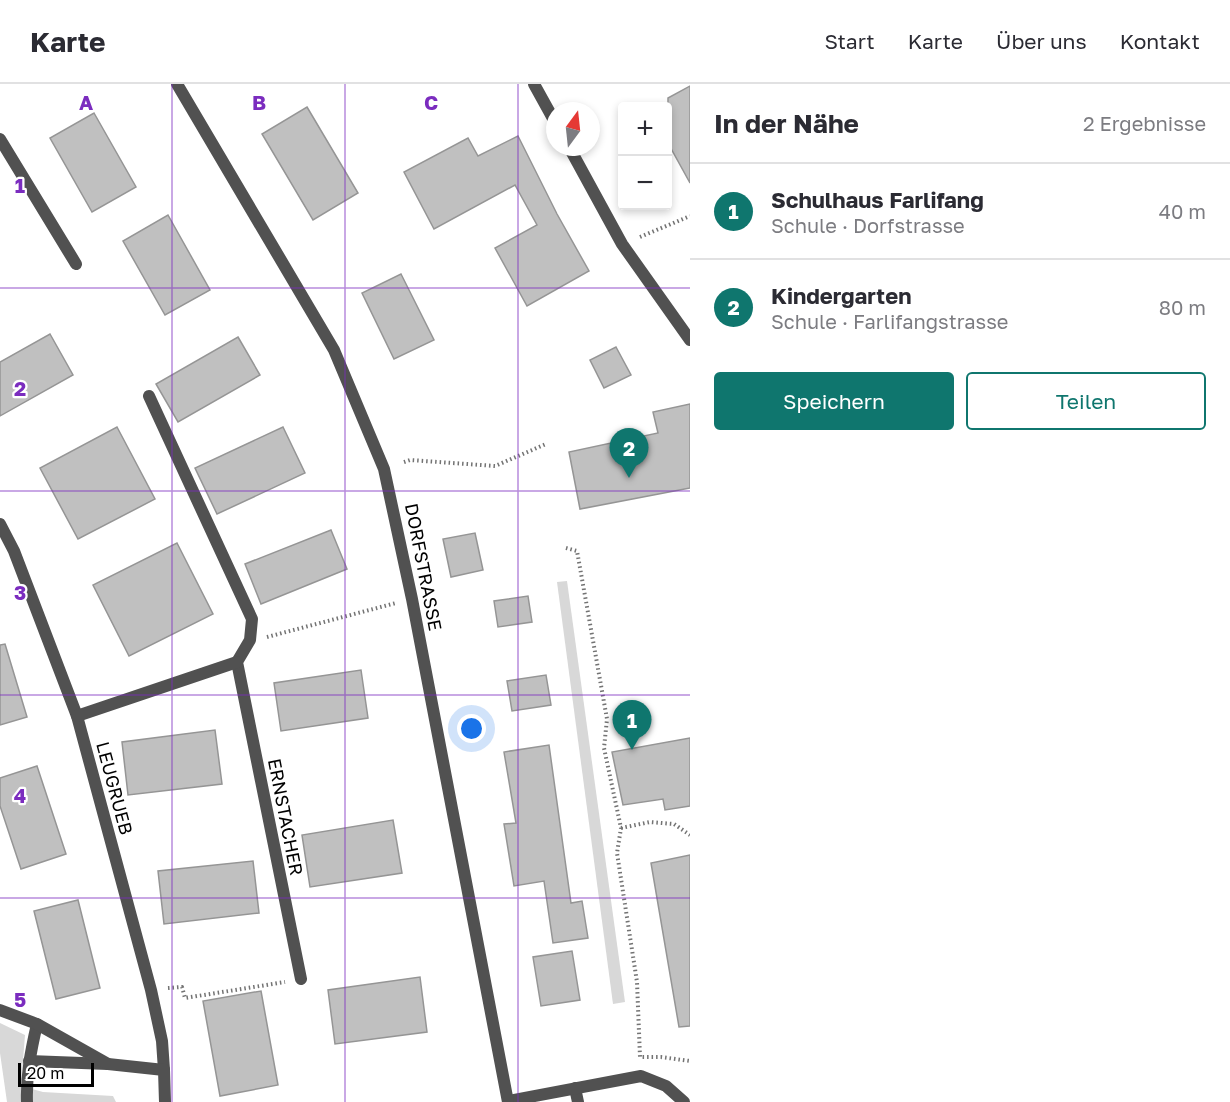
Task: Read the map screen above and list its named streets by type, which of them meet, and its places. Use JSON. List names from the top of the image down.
{
  "streets": {
    "street": ["DORFSTRASSE", "LEUGRUEB", "ERNSTACHER"]
  },
  "scale_bar": "20 m",
  "north": "top",
  "page": {
    "header": "Karte",
    "nav": [
      "Start",
      "Karte",
      "Über uns",
      "Kontakt"
    ],
    "heading": ["In der Nähe", "2 Ergebnisse"],
    "map_buttons": ["+", "−"],
    "list": [
      {
        "mark": "1",
        "name": "Schulhaus Farlifang",
        "note": "Schule · Dorfstrasse",
        "value": "40 m"
      },
      {
        "mark": "2",
        "name": "Kindergarten",
        "note": "Schule · Farlifangstrasse",
        "value": "80 m"
      }
    ],
    "buttons": ["Speichern", "Teilen"],
    "pins": ["2", "1"],
    "scale": "20 m"
  },
  "grid": {
    "columns": ["A", "B", "C"],
    "rows": [
      "1",
      "2",
      "3",
      "4",
      "5"
    ]
  }
}
